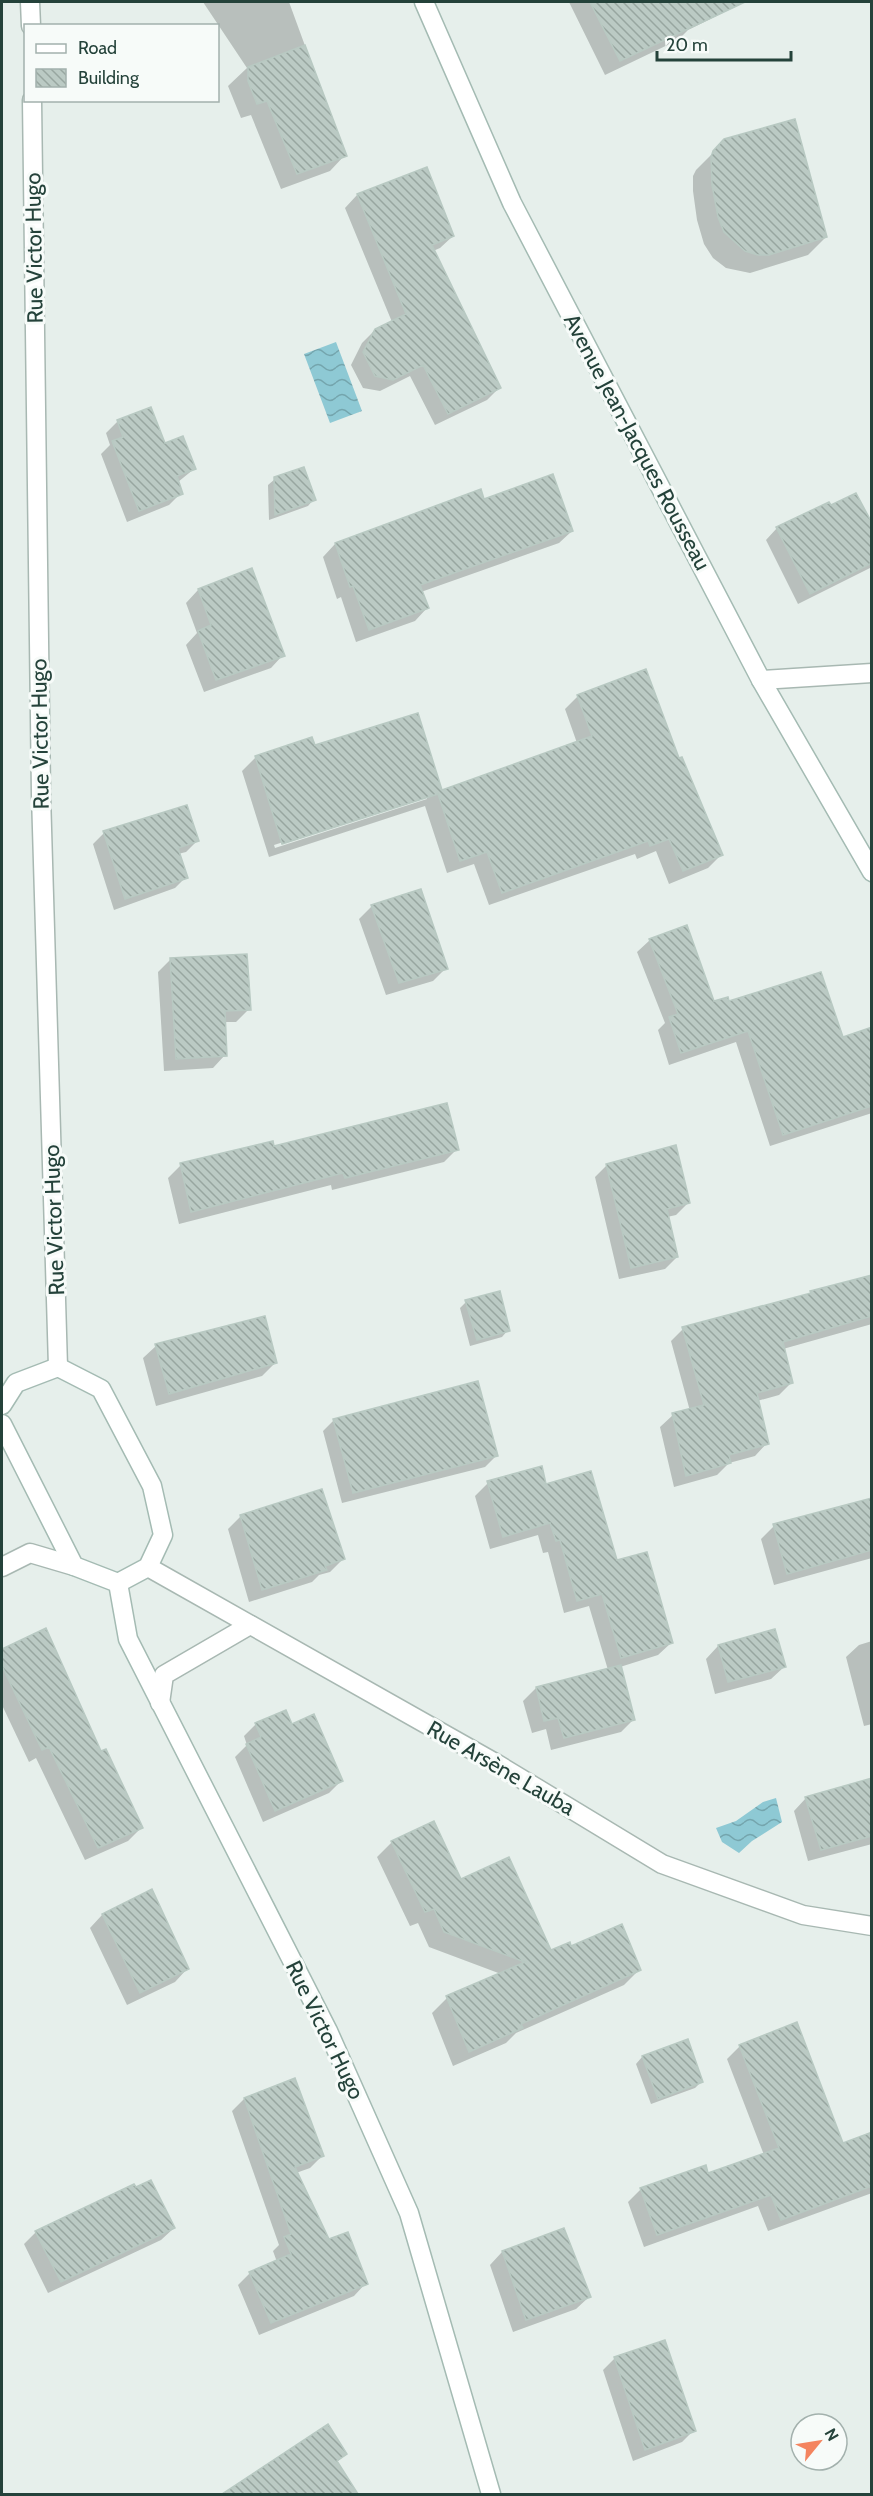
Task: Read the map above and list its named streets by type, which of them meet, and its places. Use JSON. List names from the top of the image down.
{
  "streets": {
    "street": ["Rue Victor Hugo", "Avenue Jean-Jacques Rousseau", "Rue Arsène Lauba"]
  },
  "legend": ["Road", "Building"],
  "scale_bar": "20 m",
  "north": "top right"
}
